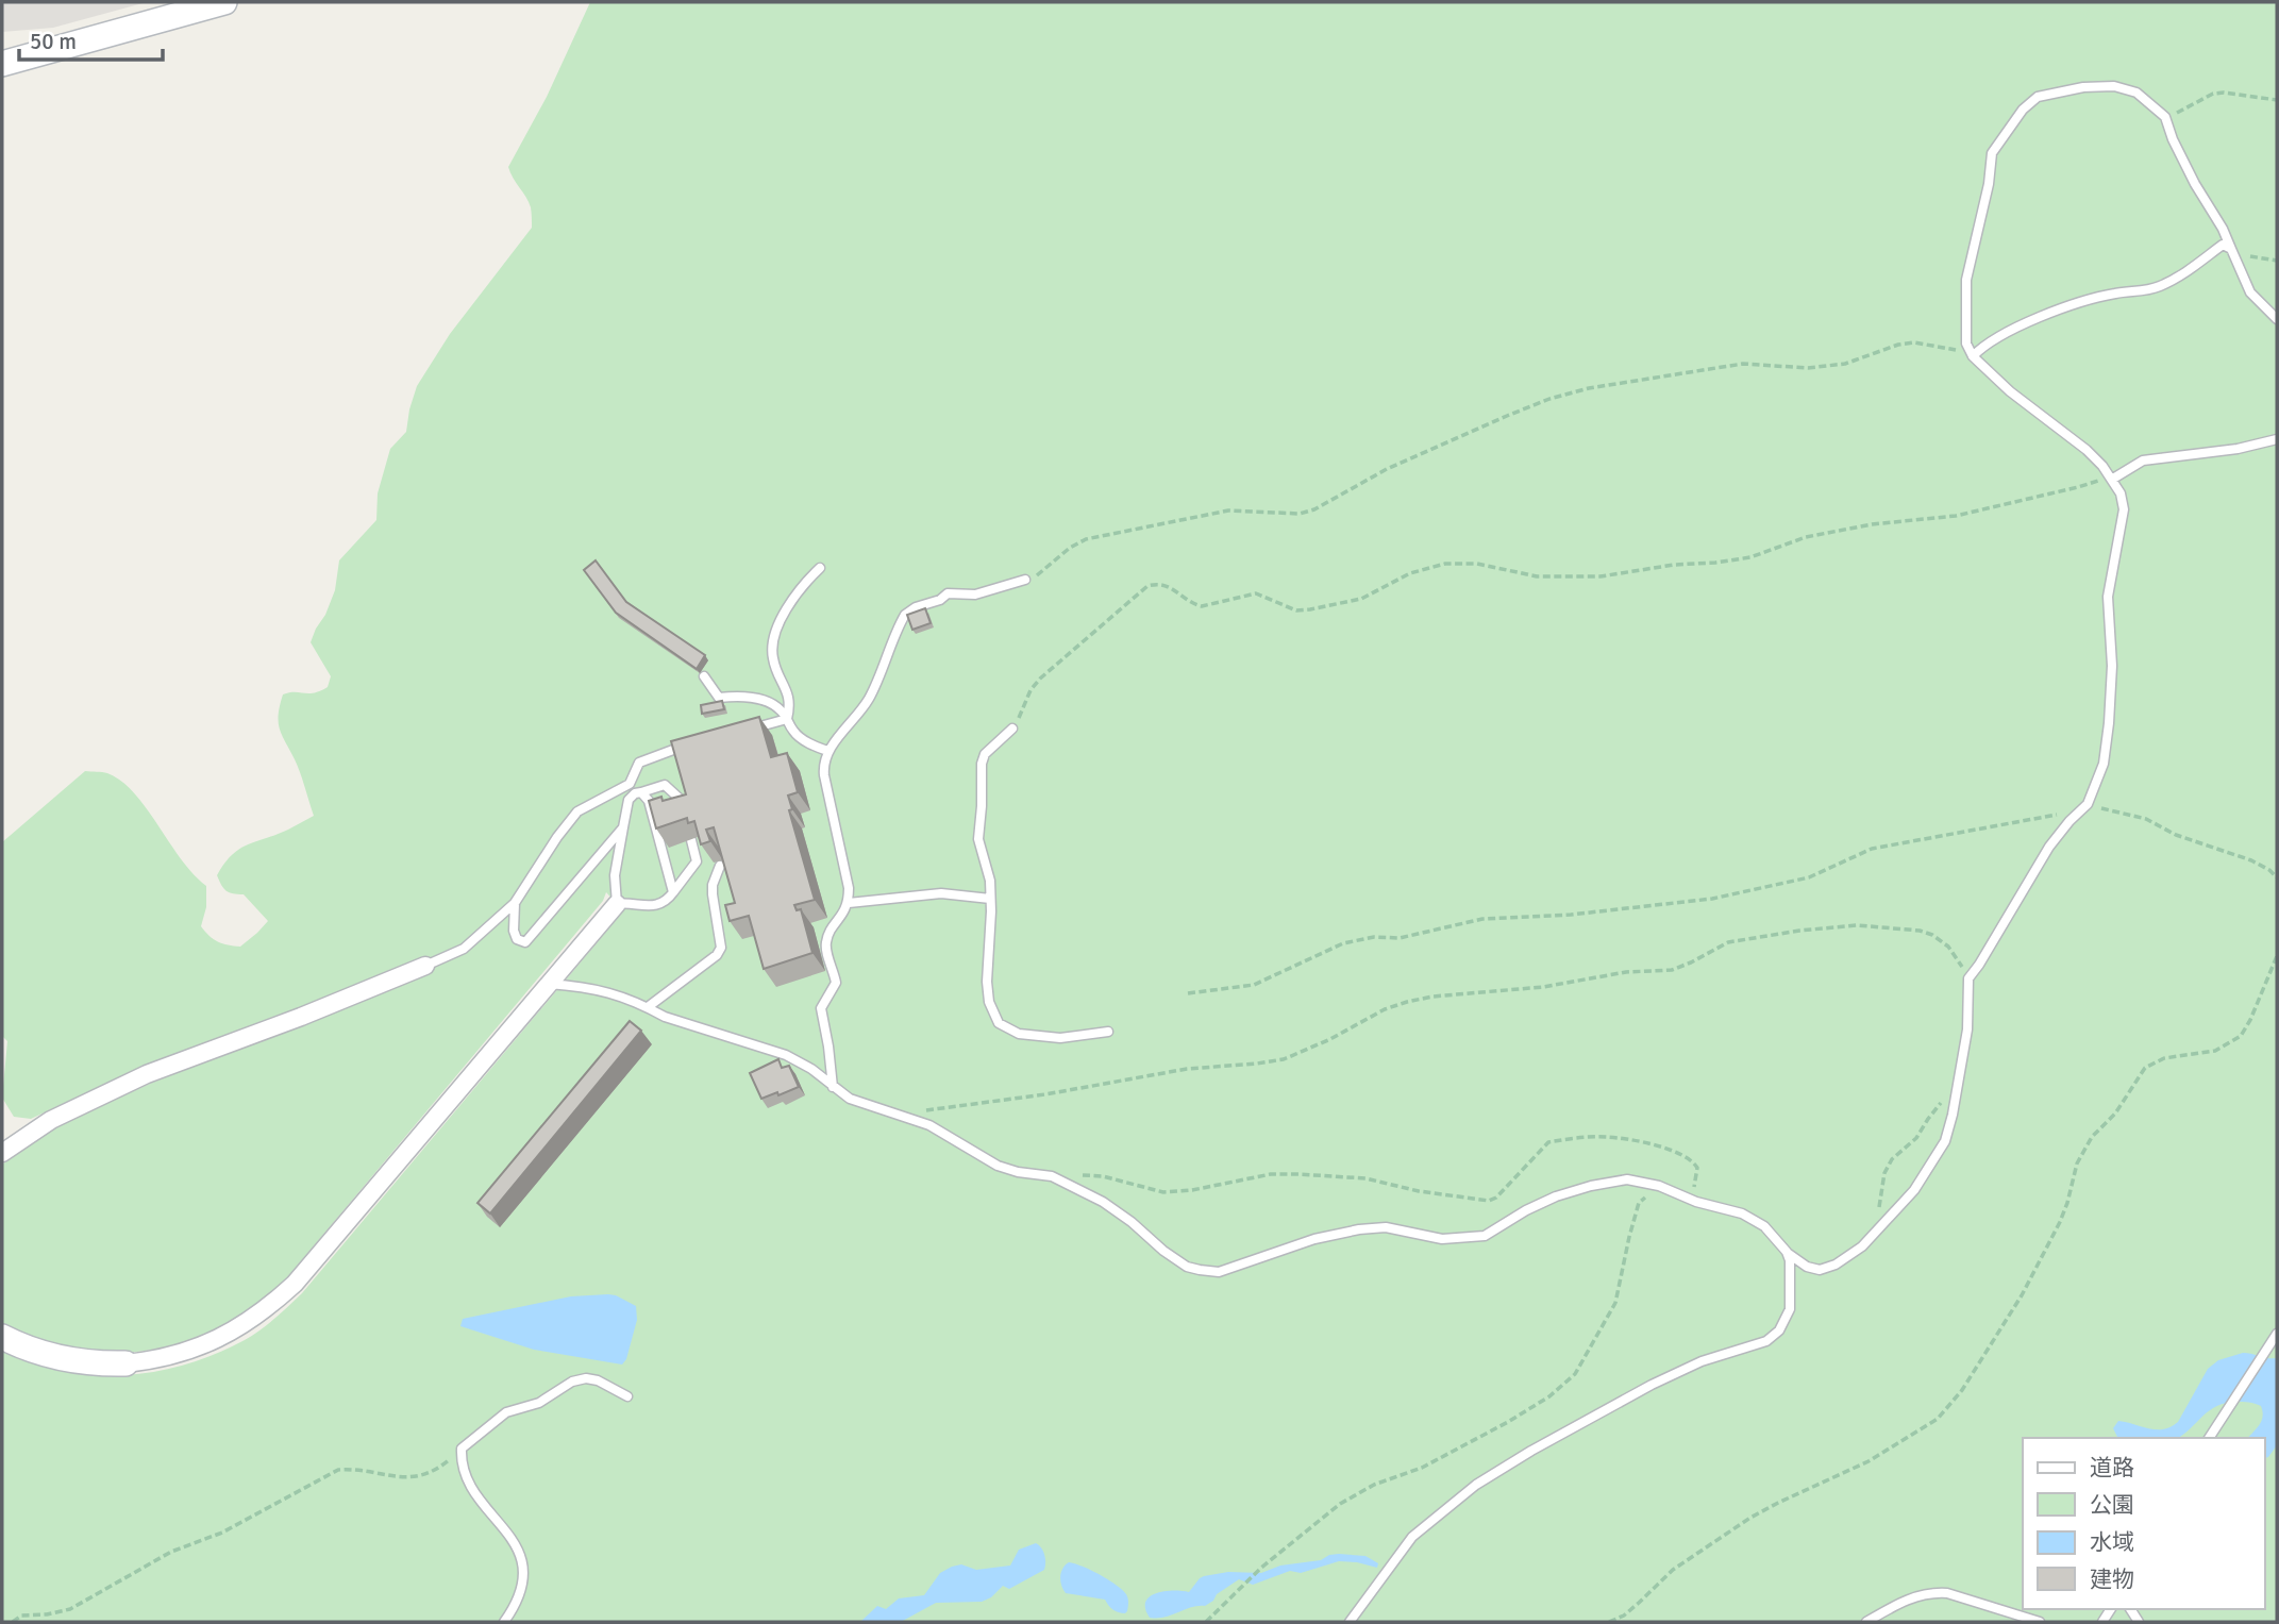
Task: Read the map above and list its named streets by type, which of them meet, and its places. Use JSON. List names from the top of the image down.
{
  "legend": [
    "道路",
    "公園",
    "水域",
    "建物"
  ],
  "scale_bar": "50 m"
}
